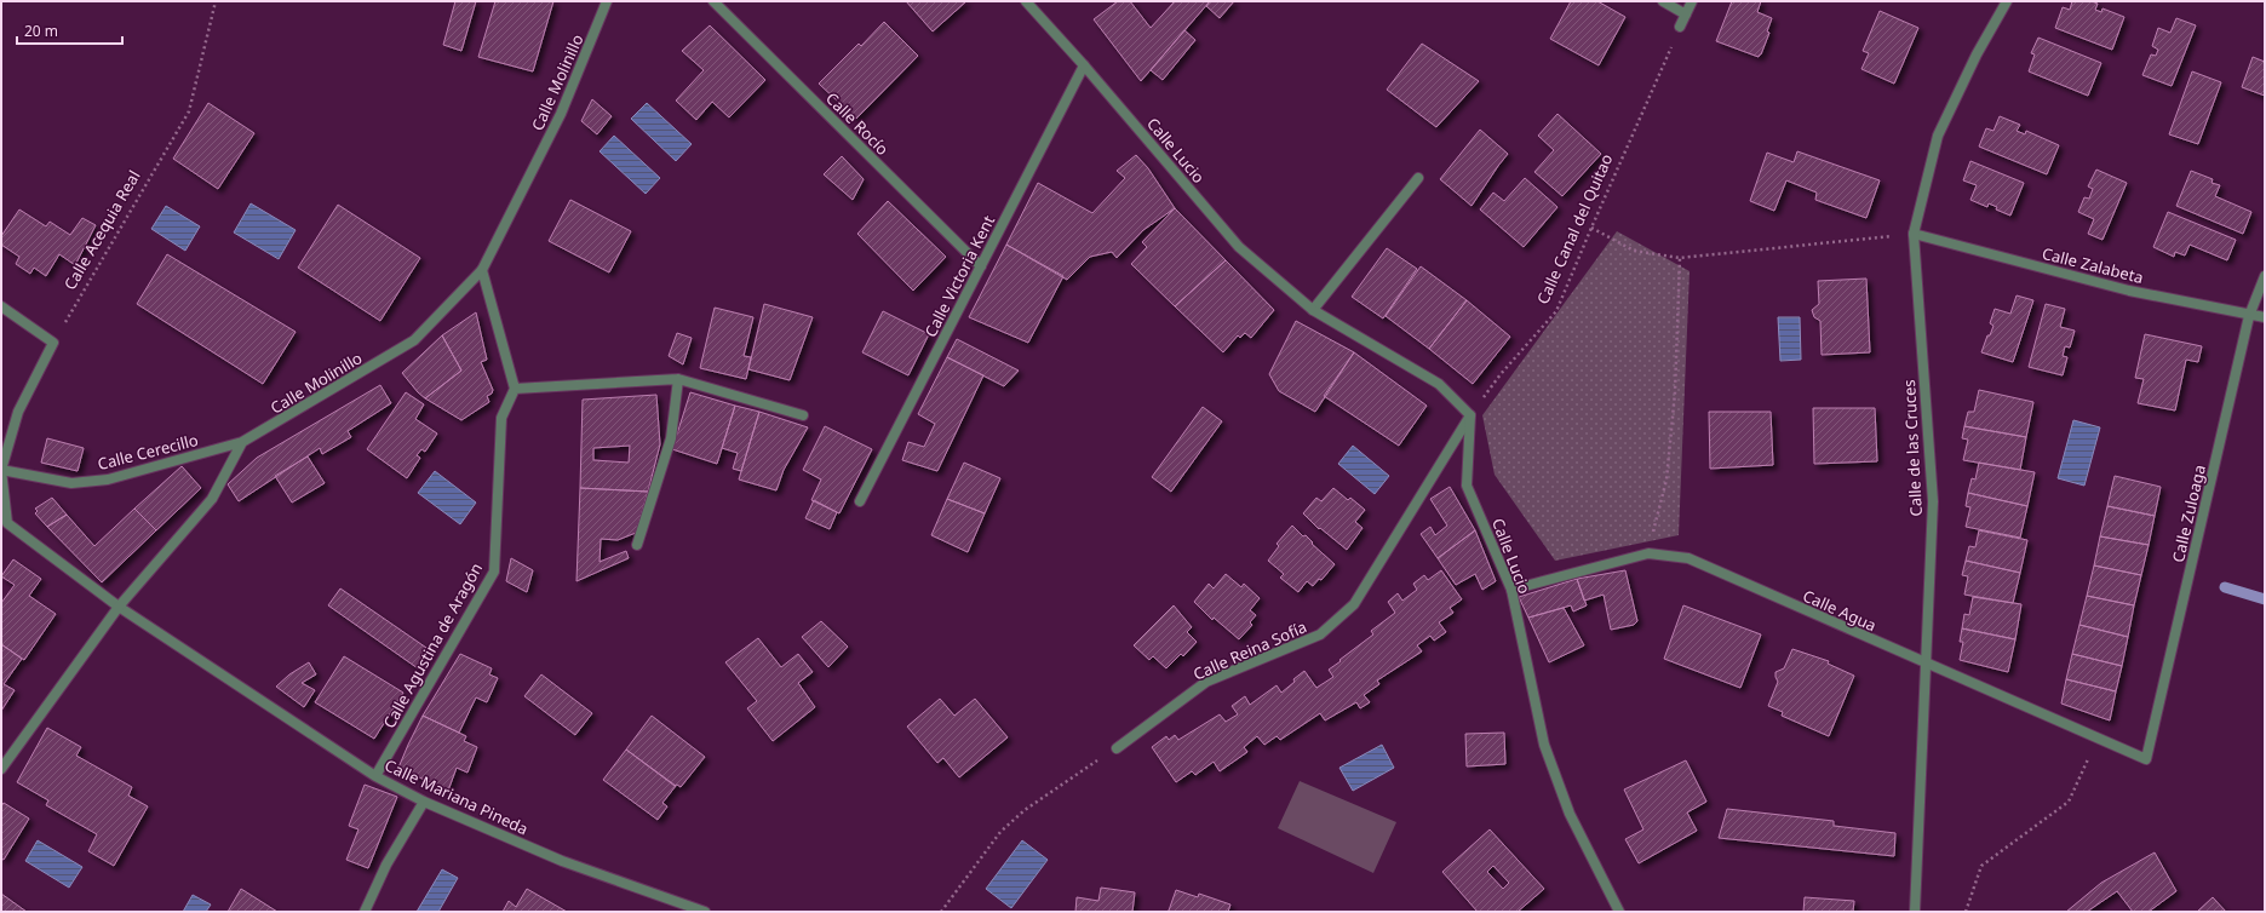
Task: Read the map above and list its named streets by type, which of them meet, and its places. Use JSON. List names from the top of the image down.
{
  "streets": {
    "street": [
      "Calle Molinillo",
      "Calle Rocío",
      "Calle Lucio",
      "Calle Zalabeta",
      "Calle Victoria Kent",
      "Calle de las Cruces",
      "Calle Cerecillo",
      "Calle Zuloaga",
      "Calle Agua",
      "Calle Agustina de Aragón",
      "Calle Reina Sofía",
      "Calle Mariana Pineda"
    ],
    "path": ["Calle Canal del Quitao", "Calle Acequia Real"]
  },
  "crossings": [
    ["Calle Molinillo", "Calle Cerecillo"],
    ["Calle Rocío", "Calle Victoria Kent"],
    ["Calle Lucio", "Calle Canal del Quitao"],
    ["Calle Lucio", "Calle Victoria Kent"],
    ["Calle Lucio", "Calle Agua"],
    ["Calle Lucio", "Calle Reina Sofía"],
    ["Calle Canal del Quitao", "Calle Reina Sofía"],
    ["Calle Zalabeta", "Calle de las Cruces"],
    ["Calle Zalabeta", "Calle Zuloaga"],
    ["Calle de las Cruces", "Calle Agua"],
    ["Calle Cerecillo", "Calle Mariana Pineda"],
    ["Calle Zuloaga", "Calle Agua"],
    ["Calle Agustina de Aragón", "Calle Mariana Pineda"]
  ],
  "scale_bar": "20 m"
}
